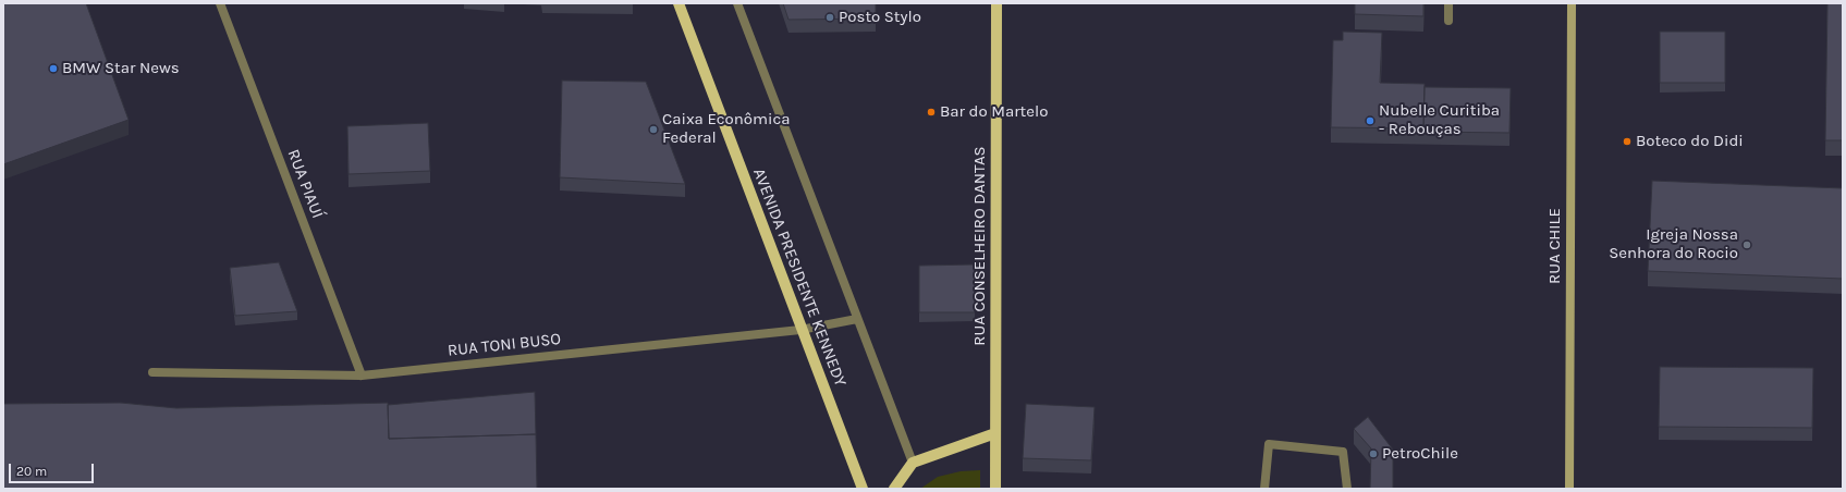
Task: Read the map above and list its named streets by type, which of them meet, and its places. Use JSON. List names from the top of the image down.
{
  "streets": {
    "main road": ["RUA CONSELHEIRO DANTAS", "RUA CHILE", "AVENIDA PRESIDENTE KENNEDY"],
    "street": ["RUA PIAUÍ", "RUA TONI BUSO"]
  },
  "crossings": [
    ["RUA PIAUÍ", "RUA TONI BUSO"],
    ["AVENIDA PRESIDENTE KENNEDY", "RUA TONI BUSO"]
  ],
  "places": [
    "Posto Stylo",
    "BMW Star News",
    "Bar do Martelo",
    "Nubelle Curitiba - Rebouças",
    "Caixa Econômica Federal",
    "Boteco do Didi",
    "Igreja Nossa Senhora do Rocio",
    "PetroChile"
  ],
  "scale_bar": "20 m"
}
